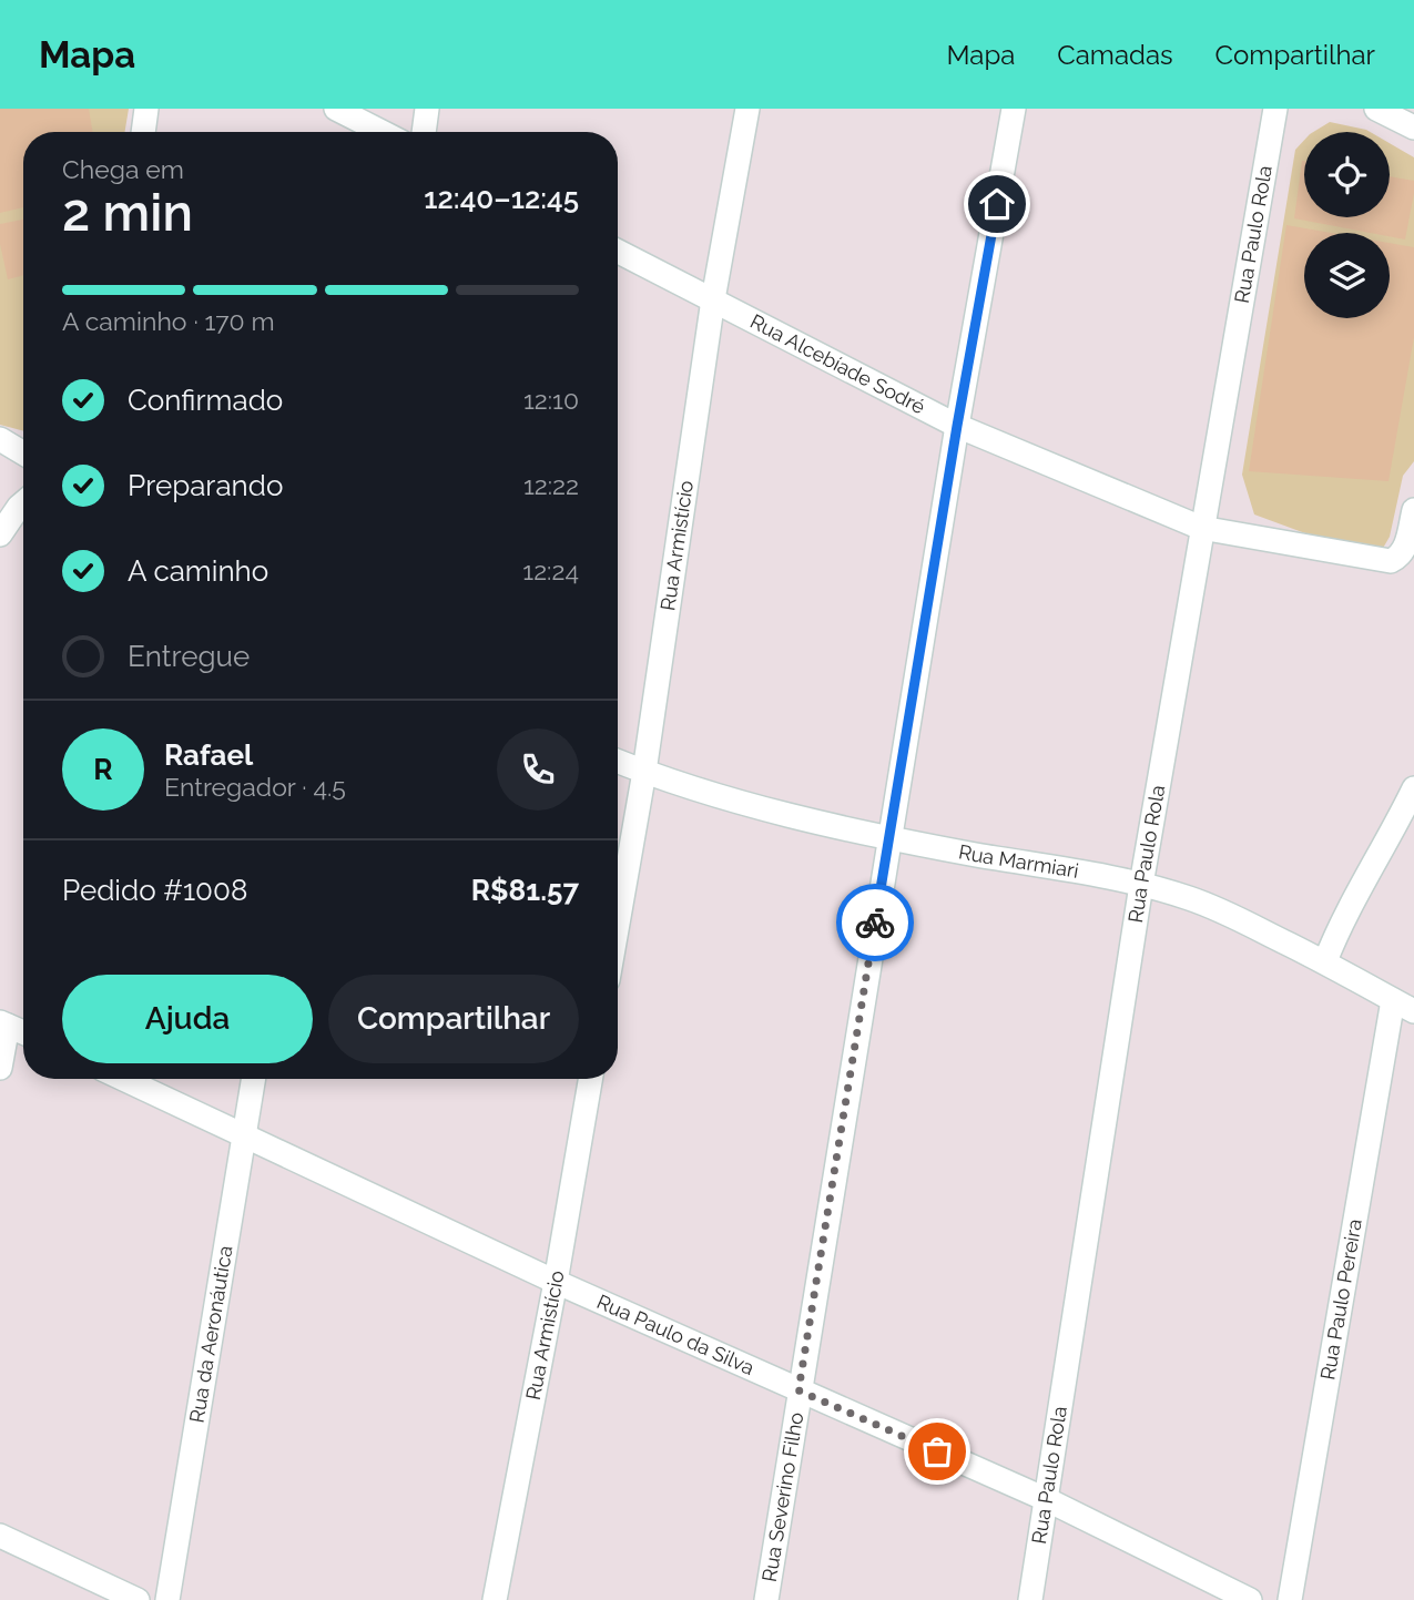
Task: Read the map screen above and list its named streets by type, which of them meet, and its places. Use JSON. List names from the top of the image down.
{
  "streets": {
    "street": [
      "Rua Paulo Rola",
      "Rua Alcebíade Sodré",
      "Rua Armistício",
      "Rua Marmiari",
      "Rua Paulo Pereira",
      "Rua da Aeronáutica",
      "Rua Paulo da Silva",
      "Rua Severino Filho"
    ]
  },
  "crossings": [
    ["Rua Paulo Rola", "Rua Alcebíade Sodré"],
    ["Rua Paulo Rola", "Rua Marmiari"],
    ["Rua Paulo Rola", "Rua Paulo da Silva"],
    ["Rua Alcebíade Sodré", "Rua Armistício"],
    ["Rua Alcebíade Sodré", "Rua Severino Filho"],
    ["Rua Armistício", "Rua Marmiari"],
    ["Rua Armistício", "Rua Paulo da Silva"],
    ["Rua Marmiari", "Rua Paulo Pereira"],
    ["Rua Marmiari", "Rua Severino Filho"],
    ["Rua da Aeronáutica", "Rua Paulo da Silva"],
    ["Rua Paulo da Silva", "Rua Severino Filho"]
  ],
  "page": {
    "header": "Mapa",
    "nav": ["Mapa", "Camadas", "Compartilhar"],
    "heading": ["2 min", "Chega em", "12:40–12:45"],
    "panel": [
      "Rafael",
      "Entregador · 4.5",
      "Pedido #1008",
      "R$81.57"
    ],
    "bar": "A caminho · 170 m",
    "list": [
      ["Confirmado", "12:10"],
      ["Preparando", "12:22"],
      ["A caminho", "12:24"],
      "Entregue"
    ],
    "round": "R",
    "buttons": ["Ajuda", "Compartilhar"]
  }
}
